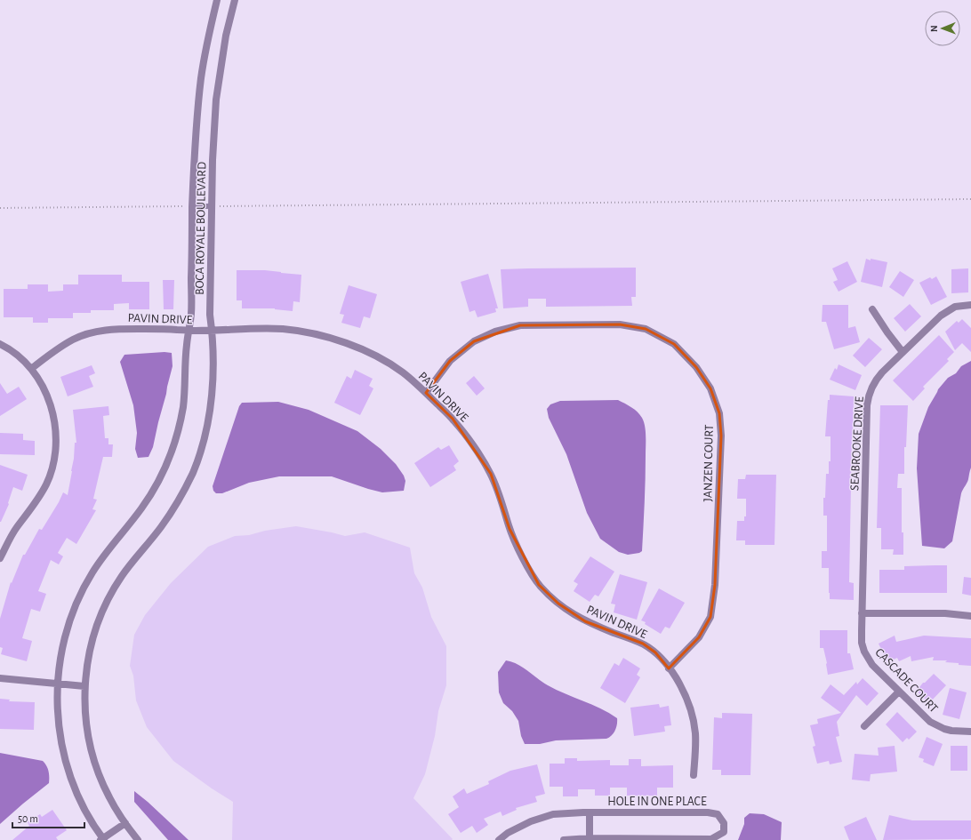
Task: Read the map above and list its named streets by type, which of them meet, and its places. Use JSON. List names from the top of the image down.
{
  "streets": {
    "street": [
      "BOCA ROYALE BOULEVARD",
      "PAVIN DRIVE",
      "SEABROOKE DRIVE",
      "JANZEN COURT",
      "CASCADE COURT",
      "HOLE IN ONE PLACE"
    ]
  },
  "crossings": [
    ["BOCA ROYALE BOULEVARD", "PAVIN DRIVE"],
    ["PAVIN DRIVE", "JANZEN COURT"],
    ["SEABROOKE DRIVE", "CASCADE COURT"]
  ],
  "scale_bar": "50 m",
  "north": "left"
}
